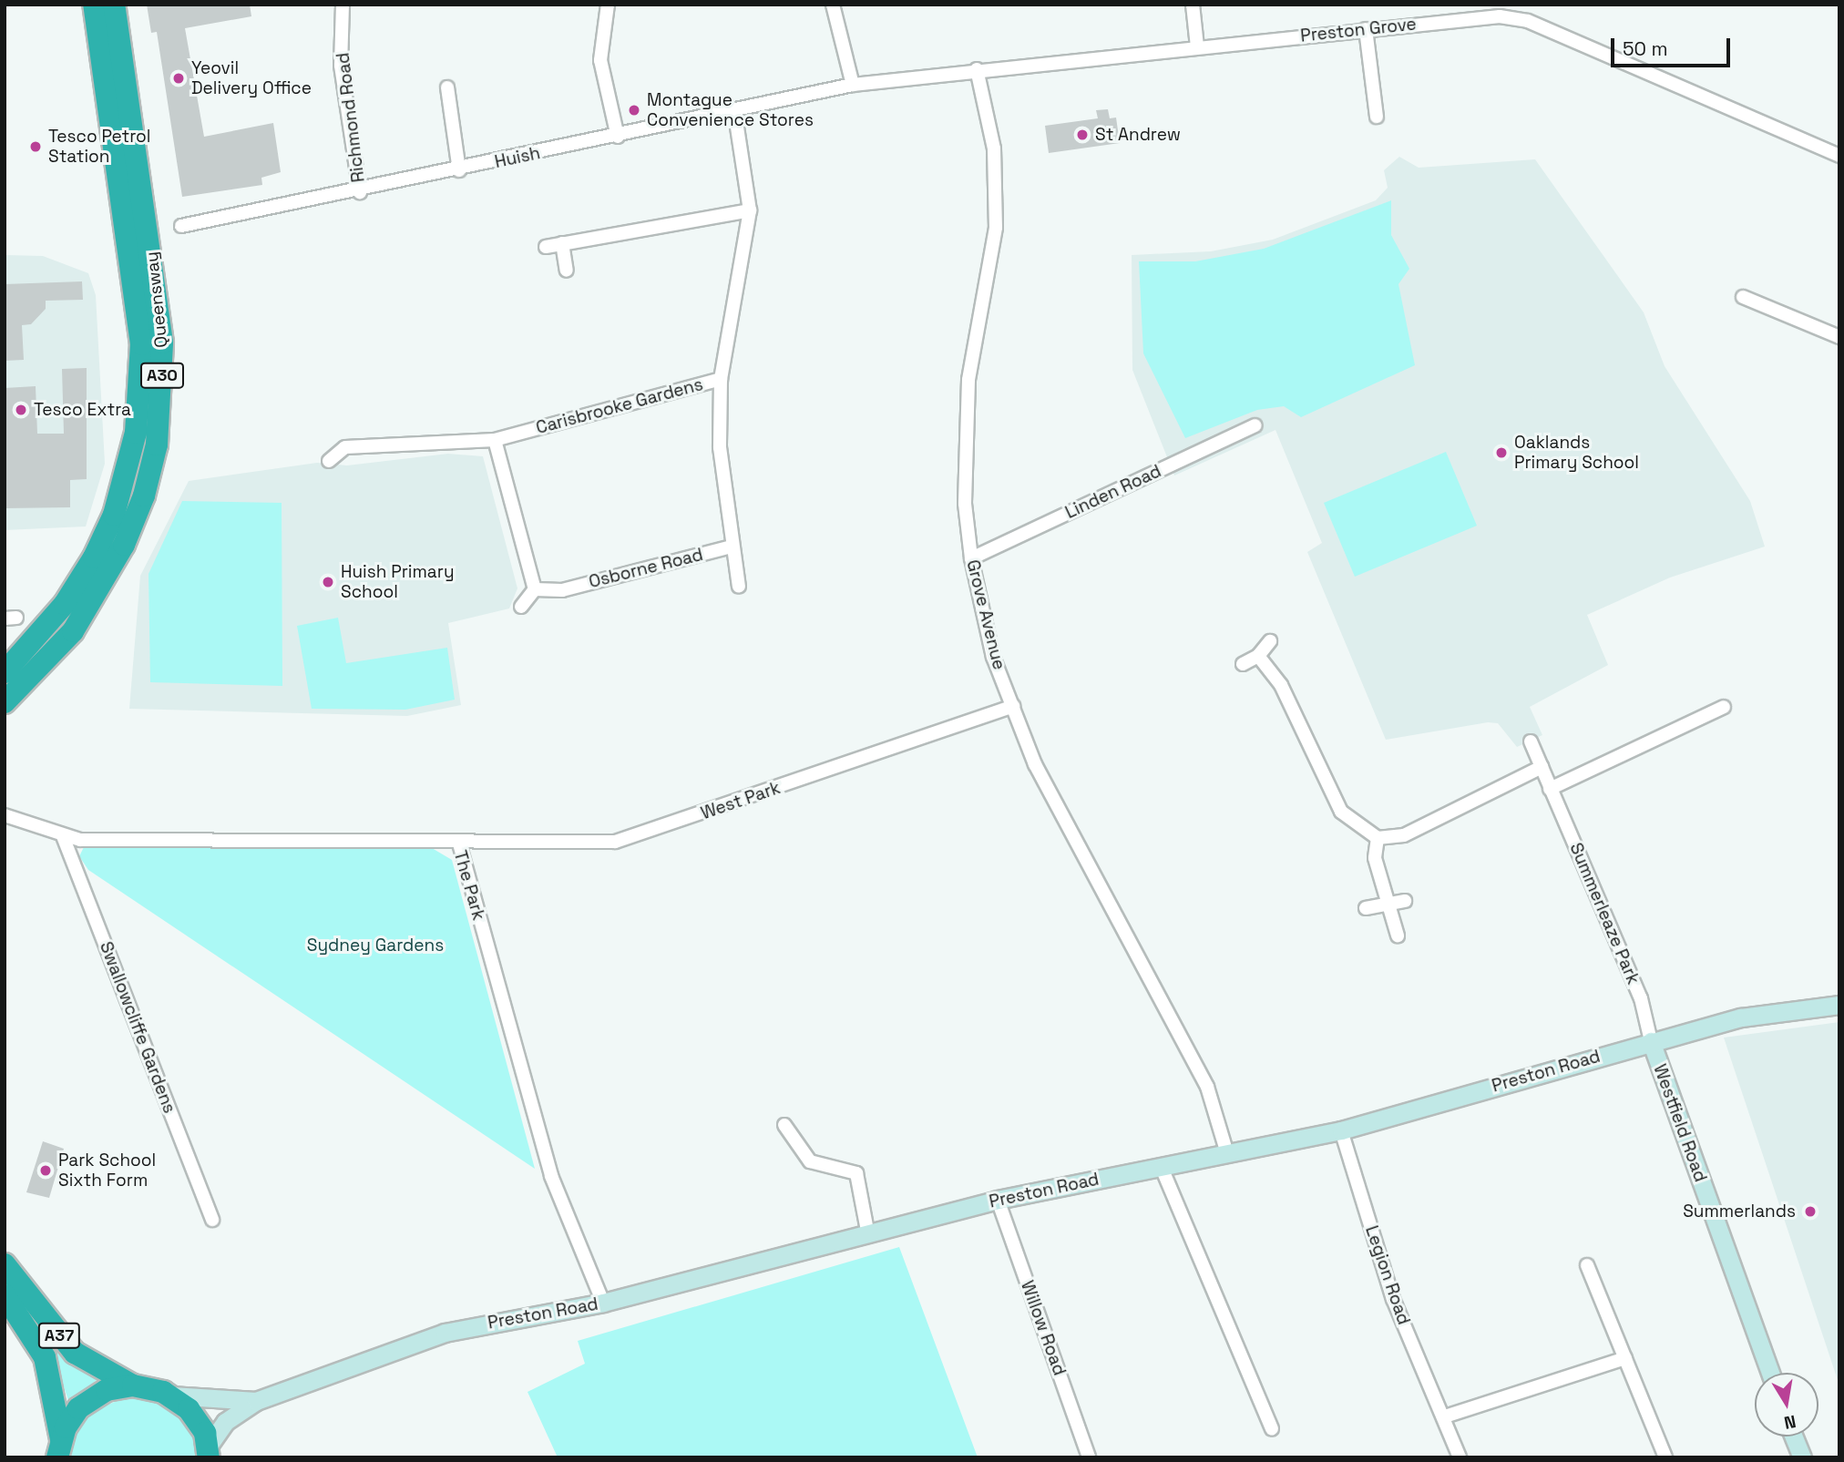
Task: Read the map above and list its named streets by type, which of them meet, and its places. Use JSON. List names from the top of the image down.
{
  "streets": {
    "highway": ["Queensway", "A30", "A37"],
    "street": [
      "Preston Grove",
      "Richmond Road",
      "Huish",
      "Carisbrooke Gardens",
      "Linden Road",
      "Osborne Road",
      "Grove Avenue",
      "West Park",
      "The Park",
      "Summerleaze Park",
      "Swallowcliffe Gardens",
      "Preston Road",
      "Westfield Road",
      "Legion Road",
      "Willow Road"
    ]
  },
  "crossings": [
    ["Preston Grove", "Huish"],
    ["Preston Grove", "Grove Avenue"],
    ["Richmond Road", "Huish"],
    ["Huish", "Carisbrooke Gardens"],
    ["Linden Road", "Grove Avenue"],
    ["Grove Avenue", "West Park"],
    ["Grove Avenue", "Preston Road"],
    ["West Park", "The Park"],
    ["The Park", "Swallowcliffe Gardens"],
    ["The Park", "Preston Road"],
    ["Summerleaze Park", "Preston Road"],
    ["Summerleaze Park", "Westfield Road"],
    ["Preston Road", "Westfield Road"],
    ["Preston Road", "Legion Road"],
    ["Preston Road", "Willow Road"],
    ["Preston Road", "A37"]
  ],
  "parks": ["Sydney Gardens"],
  "places": [
    "Yeovil Delivery Office",
    "Montague Convenience Stores",
    "St Andrew",
    "Tesco Petrol Station",
    "Tesco Extra",
    "Oaklands Primary School",
    "Huish Primary School",
    "Park School Sixth Form",
    "Summerlands"
  ],
  "scale_bar": "50 m",
  "north": "bottom"
}
